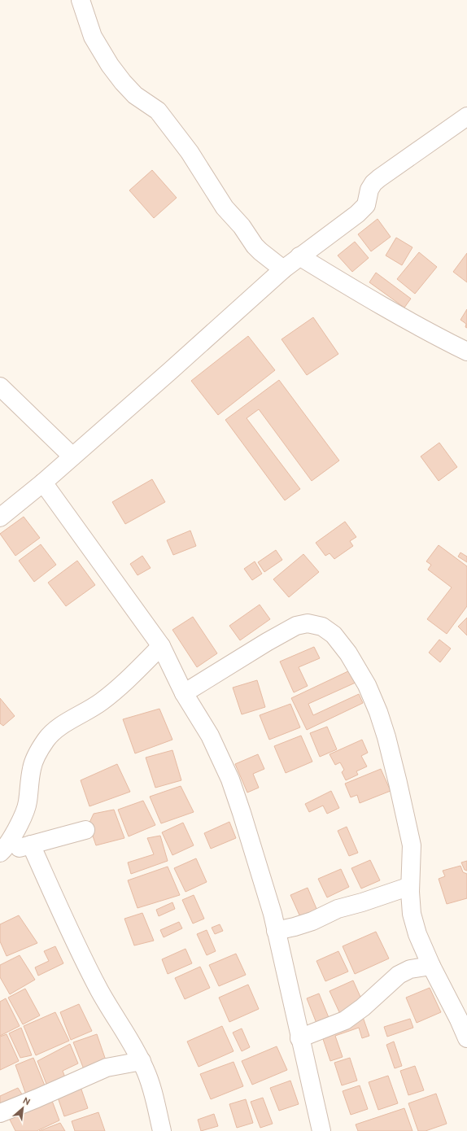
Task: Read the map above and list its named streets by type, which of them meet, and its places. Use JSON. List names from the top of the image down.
{
  "north": "top right"
}
